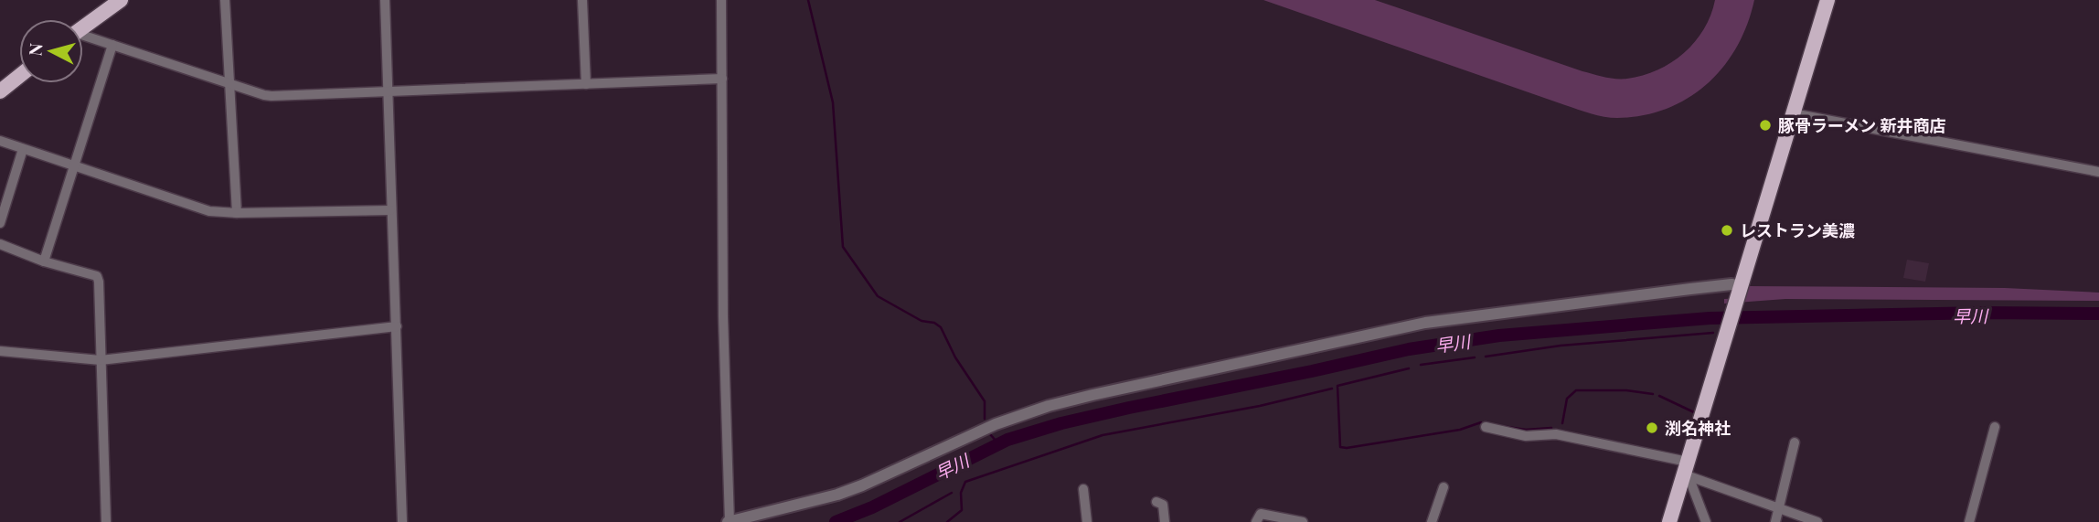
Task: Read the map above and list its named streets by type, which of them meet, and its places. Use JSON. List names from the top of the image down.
{
  "water": ["早川"],
  "places": ["豚骨ラーメン 新井商店", "レストラン美濃", "渕名神社"],
  "north": "left"
}
